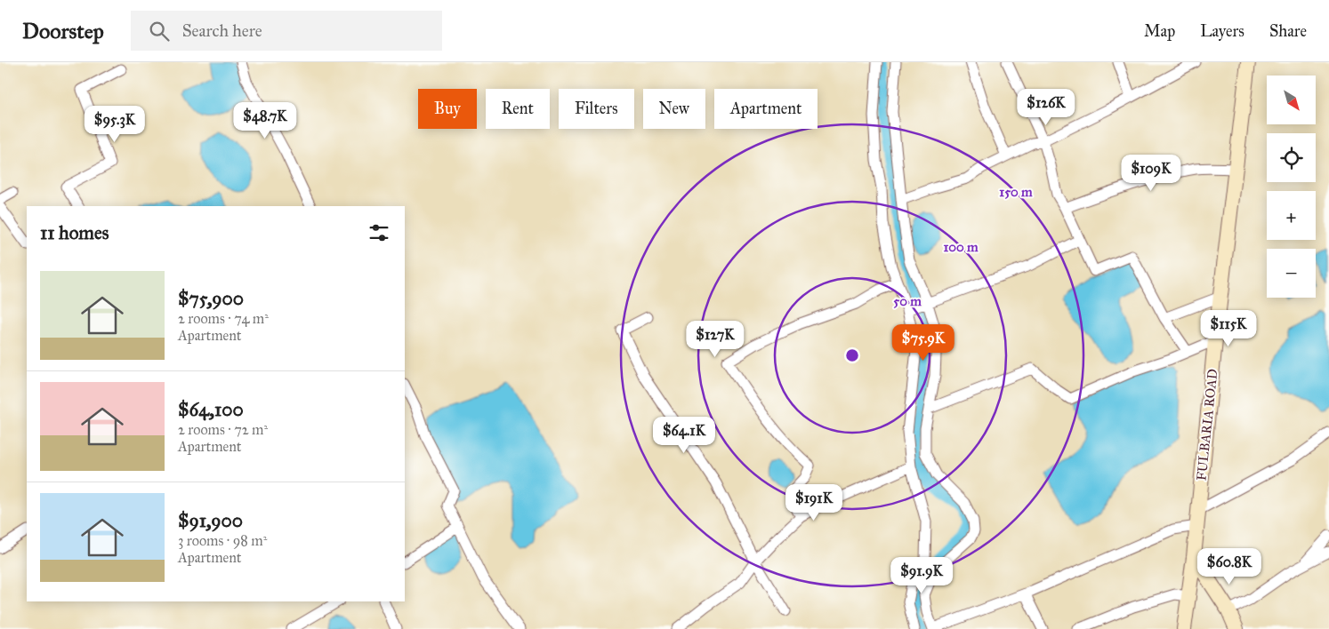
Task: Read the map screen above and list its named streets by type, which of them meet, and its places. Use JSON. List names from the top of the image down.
{
  "streets": {
    "main road": ["FULBARIA ROAD"]
  },
  "north": "bottom right",
  "page": {
    "header": "Doorstep",
    "search": "Search here",
    "nav": ["Map", "Layers", "Share"],
    "map_buttons": ["+", "−"],
    "price": [
      "$126K",
      "$48.7K",
      "$95.3K",
      "$109K",
      "$115K",
      "$127K",
      "$75.9K",
      "$64.1K",
      "$191K",
      "$60.8K",
      "$91.9K"
    ],
    "chip": [
      "Buy",
      "Rent",
      "Filters",
      "New",
      "Apartment"
    ],
    "heading": "11 homes",
    "list": [
      {
        "name": "$75,900",
        "note": "2 rooms · 74 m² · Apartment"
      },
      {
        "name": "$64,100",
        "note": "2 rooms · 72 m² · Apartment"
      },
      {
        "name": "$91,900",
        "note": "3 rooms · 98 m² · Apartment"
      }
    ]
  },
  "rings": ["150 m", "100 m", "50 m"]
}
